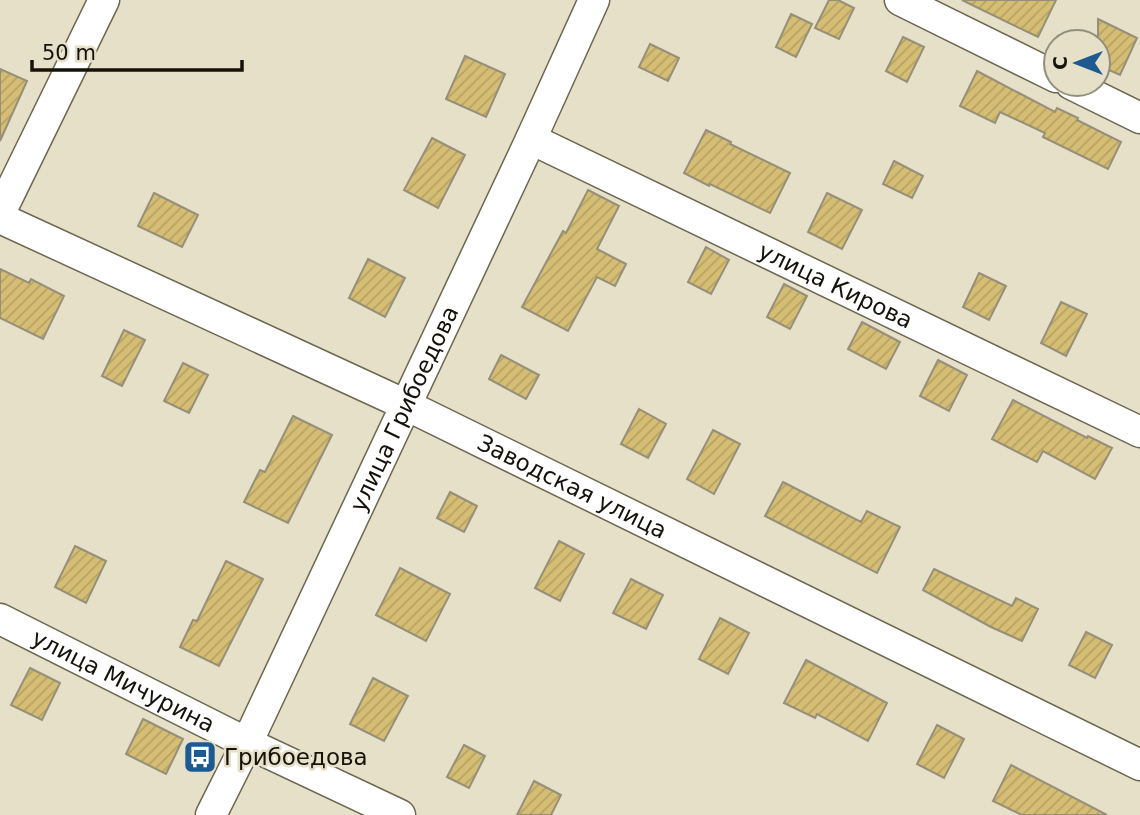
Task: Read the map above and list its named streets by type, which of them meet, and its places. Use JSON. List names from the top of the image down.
{
  "streets": {
    "street": [
      "улица Кирова",
      "улица Грибоедова",
      "Заводская улица",
      "улица Мичурина"
    ]
  },
  "crossings": [
    ["улица Кирова", "улица Грибоедова"],
    ["улица Грибоедова", "Заводская улица"],
    ["улица Грибоедова", "улица Мичурина"]
  ],
  "places": {
    "bus stop": ["Грибоедова"]
  },
  "scale_bar": "50 m",
  "north": "left"
}
